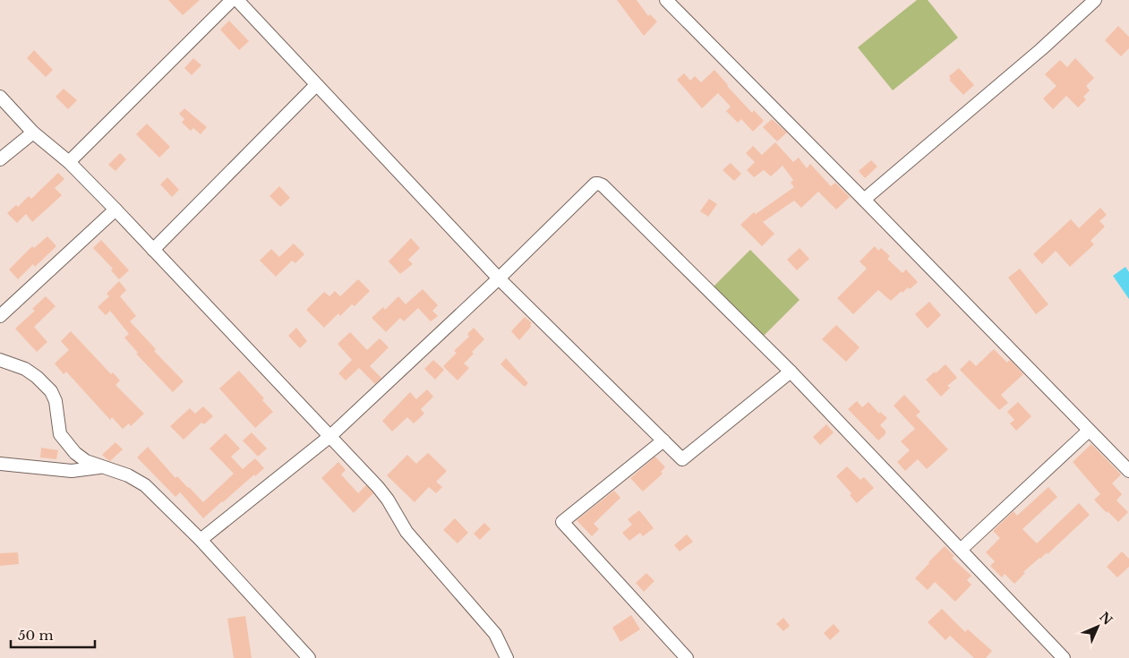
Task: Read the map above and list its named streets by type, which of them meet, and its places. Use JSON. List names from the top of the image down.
{
  "scale_bar": "50 m",
  "north": "top right"
}
